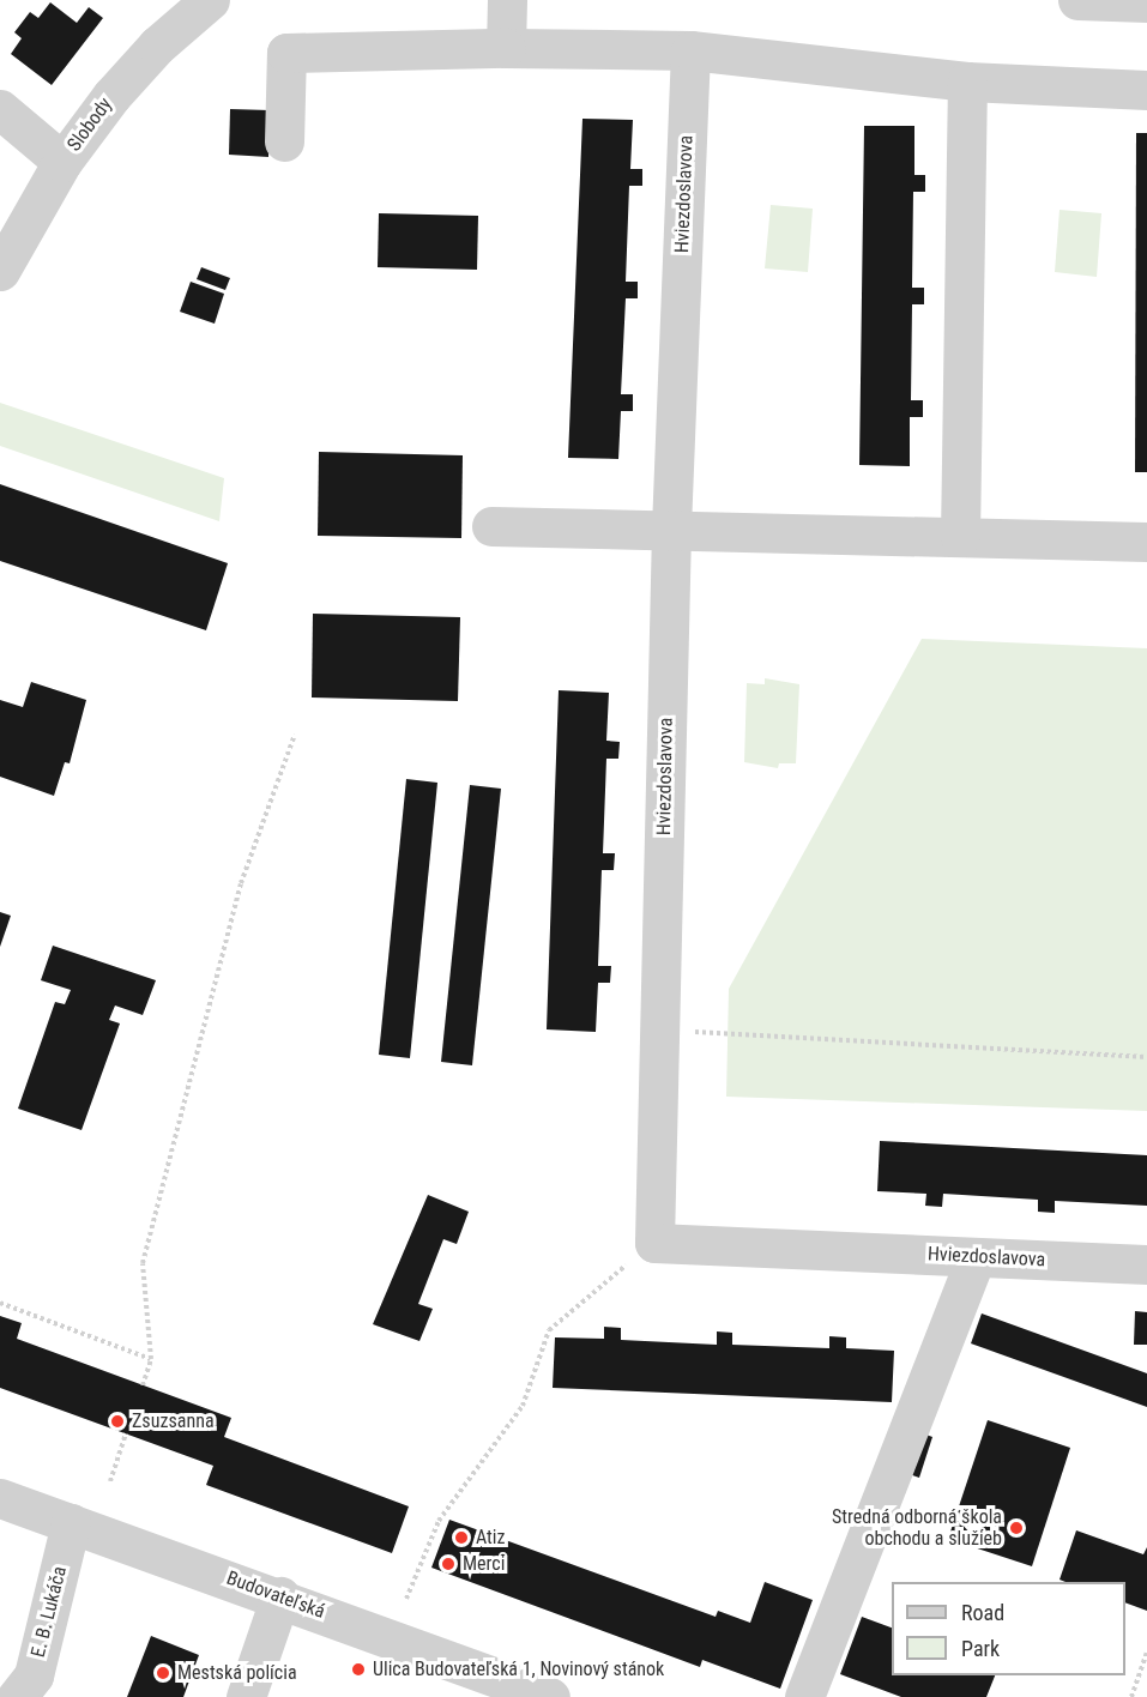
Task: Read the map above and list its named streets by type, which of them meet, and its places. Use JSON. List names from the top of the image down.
{
  "streets": {
    "street": [
      "Slobody",
      "Hviezdoslavova",
      "Budovateľská",
      "E. B. Lukáča"
    ]
  },
  "crossings": [
    ["Budovateľská", "E. B. Lukáča"]
  ],
  "places": [
    "Zsuzsanna",
    "Stredná odborná škola obchodu a služieb",
    "Atiz",
    "Merci",
    "Ulica Budovateľská 1, Novinový stánok",
    "Mestská polícia"
  ],
  "legend": ["Road", "Park"]
}
